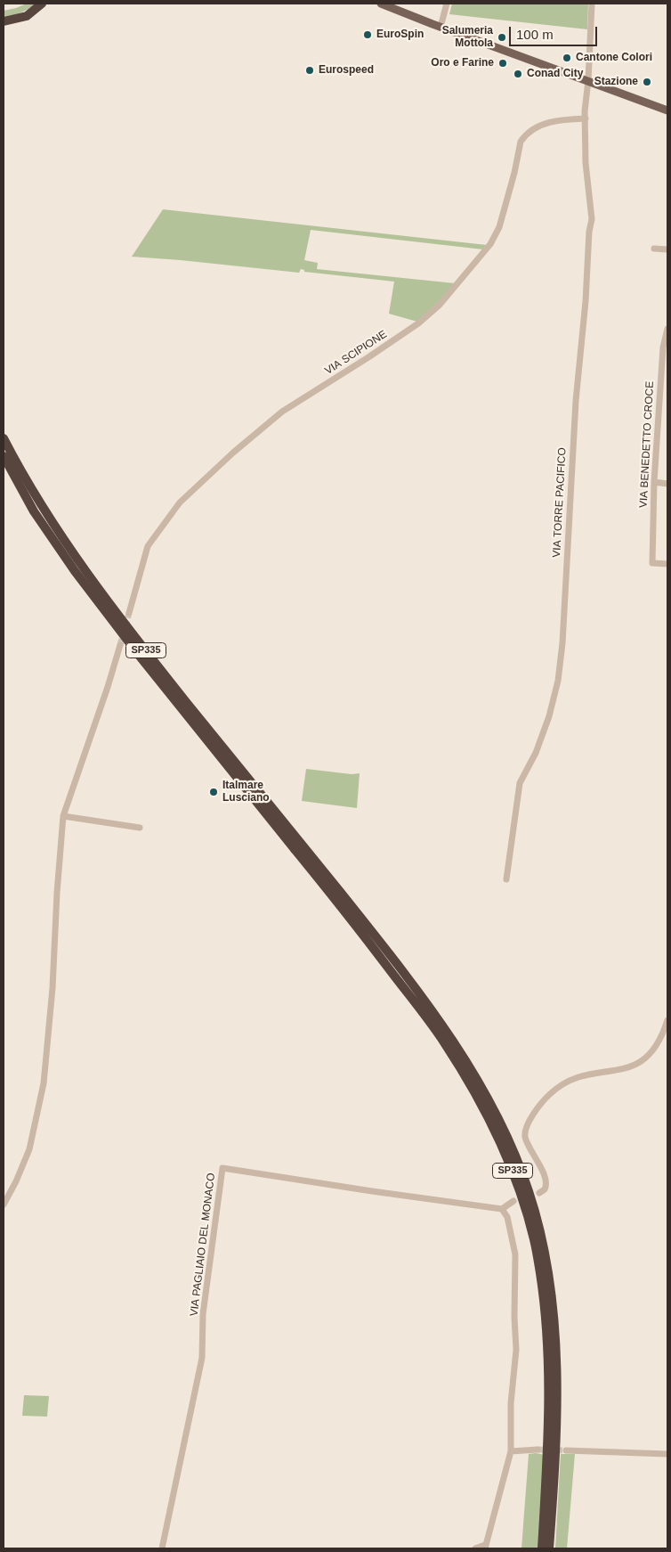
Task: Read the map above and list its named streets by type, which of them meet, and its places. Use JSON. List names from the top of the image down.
{
  "streets": {
    "highway": ["SP335"],
    "street": [
      "VIA SCIPIONE",
      "VIA BENEDETTO CROCE",
      "VIA TORRE PACIFICO",
      "VIA PAGLIAIO DEL MONACO"
    ]
  },
  "crossings": [
    ["VIA SCIPIONE", "VIA TORRE PACIFICO"]
  ],
  "places": [
    "EuroSpin",
    "Salumeria Mottola",
    "Cantone Colori",
    "Oro e Farine",
    "Eurospeed",
    "Conad City",
    "Stazione",
    "Italmare Lusciano"
  ],
  "scale_bar": "100 m"
}
